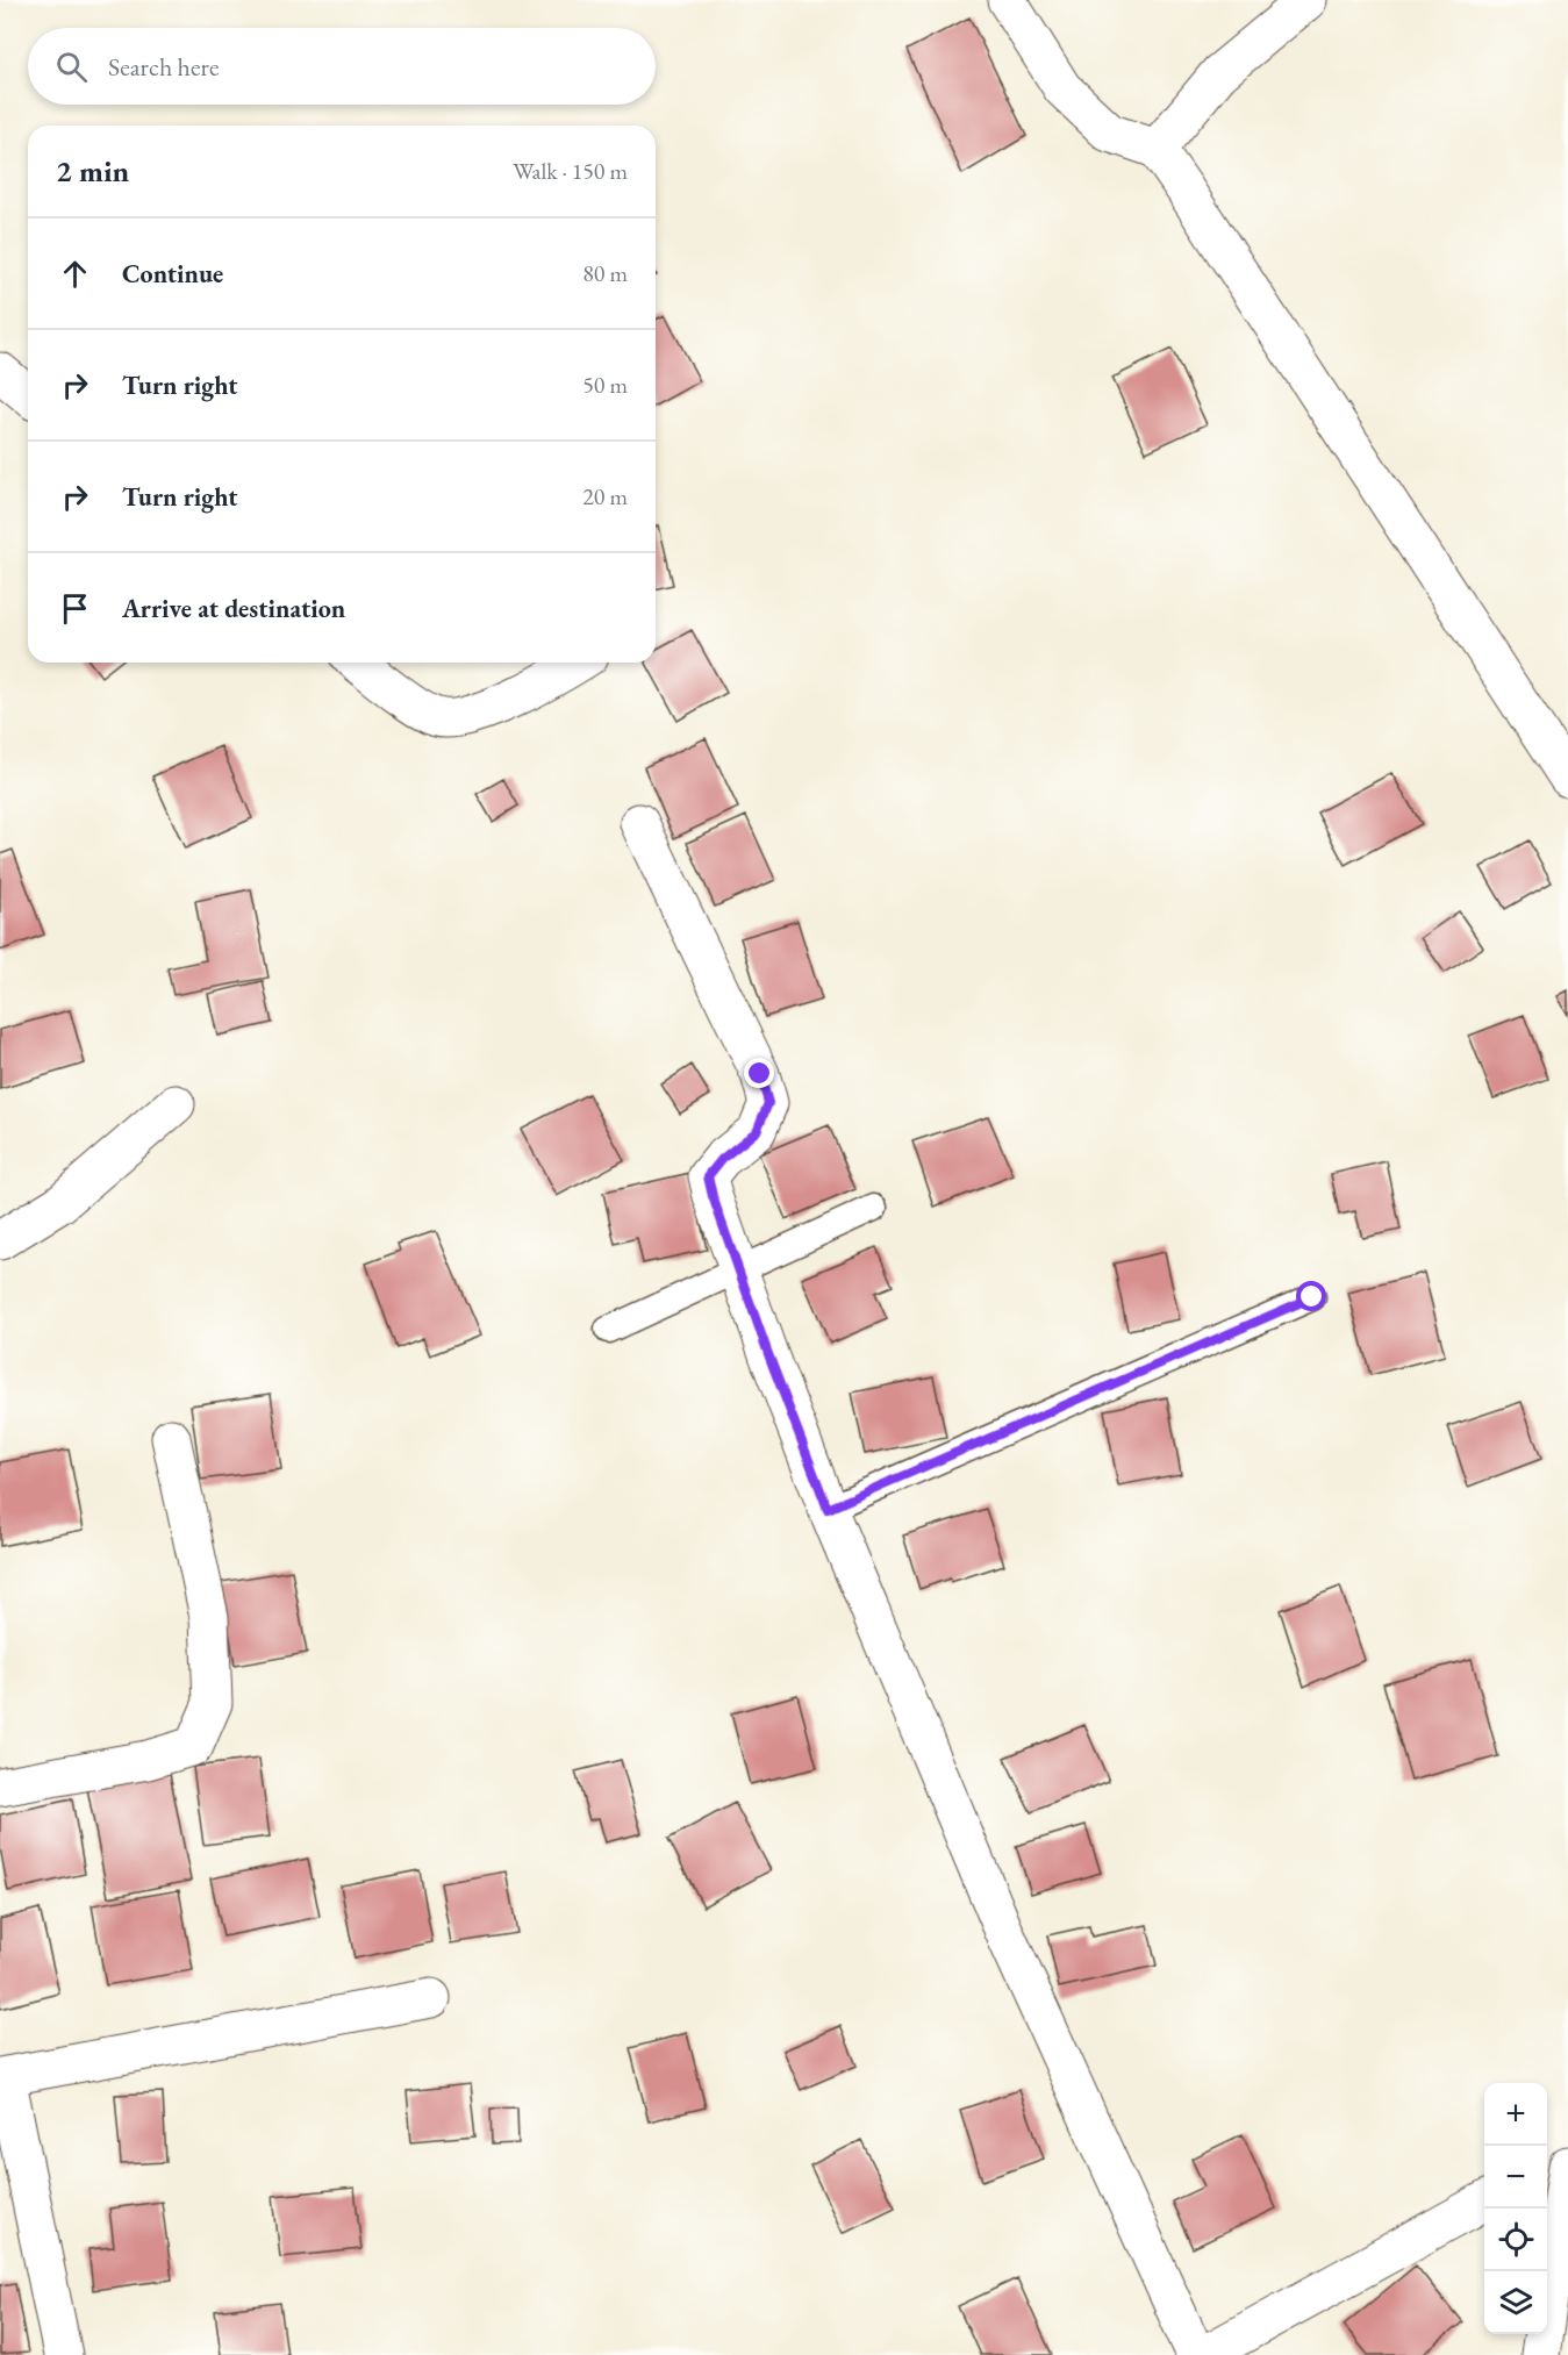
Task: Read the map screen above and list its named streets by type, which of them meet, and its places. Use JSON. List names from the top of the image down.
{
  "page": {
    "search": "Search here",
    "heading": ["2 min", "Walk · 150 m"],
    "list": [
      ["Continue", "80 m"],
      ["Turn right", "50 m"],
      ["Turn right", "20 m"],
      "Arrive at destination"
    ],
    "map_buttons": ["+", "−"]
  }
}
